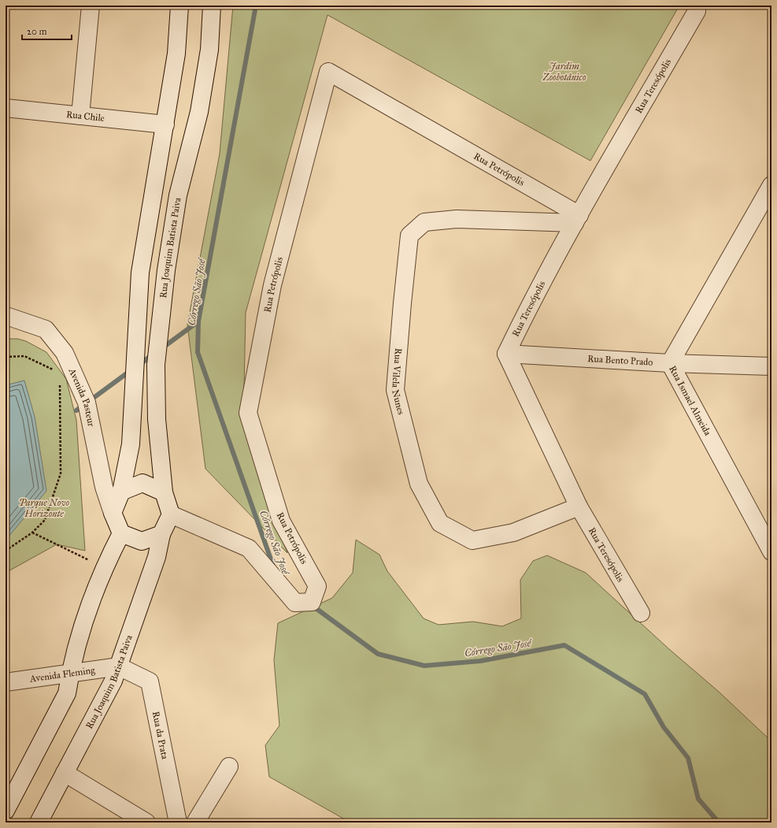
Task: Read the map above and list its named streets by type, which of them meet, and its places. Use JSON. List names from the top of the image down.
{
  "streets": {
    "street": [
      "Rua Teresópolis",
      "Rua Chile",
      "Rua Petrópolis",
      "Rua Joaquim Batista Paiva",
      "Rua Bento Prado",
      "Rua Vilela Nunes",
      "Avenida Pasteur",
      "Rua Ismael Almeida",
      "Avenida Fleming",
      "Rua da Prata"
    ]
  },
  "crossings": [
    ["Rua Teresópolis", "Rua Petrópolis"],
    ["Rua Teresópolis", "Rua Bento Prado"],
    ["Rua Teresópolis", "Rua Vilela Nunes"],
    ["Rua Petrópolis", "Rua Joaquim Batista Paiva"],
    ["Rua Petrópolis", "Rua Vilela Nunes"],
    ["Rua Petrópolis", "Avenida Pasteur"],
    ["Rua Joaquim Batista Paiva", "Avenida Pasteur"],
    ["Rua Joaquim Batista Paiva", "Avenida Fleming"],
    ["Rua Joaquim Batista Paiva", "Rua da Prata"],
    ["Rua Bento Prado", "Rua Ismael Almeida"],
    ["Avenida Fleming", "Rua da Prata"]
  ],
  "water": ["Córrego São José"],
  "parks": ["Jardim Zoobotânico", "Parque Novo Horizonte"],
  "scale_bar": "20 m"
}
